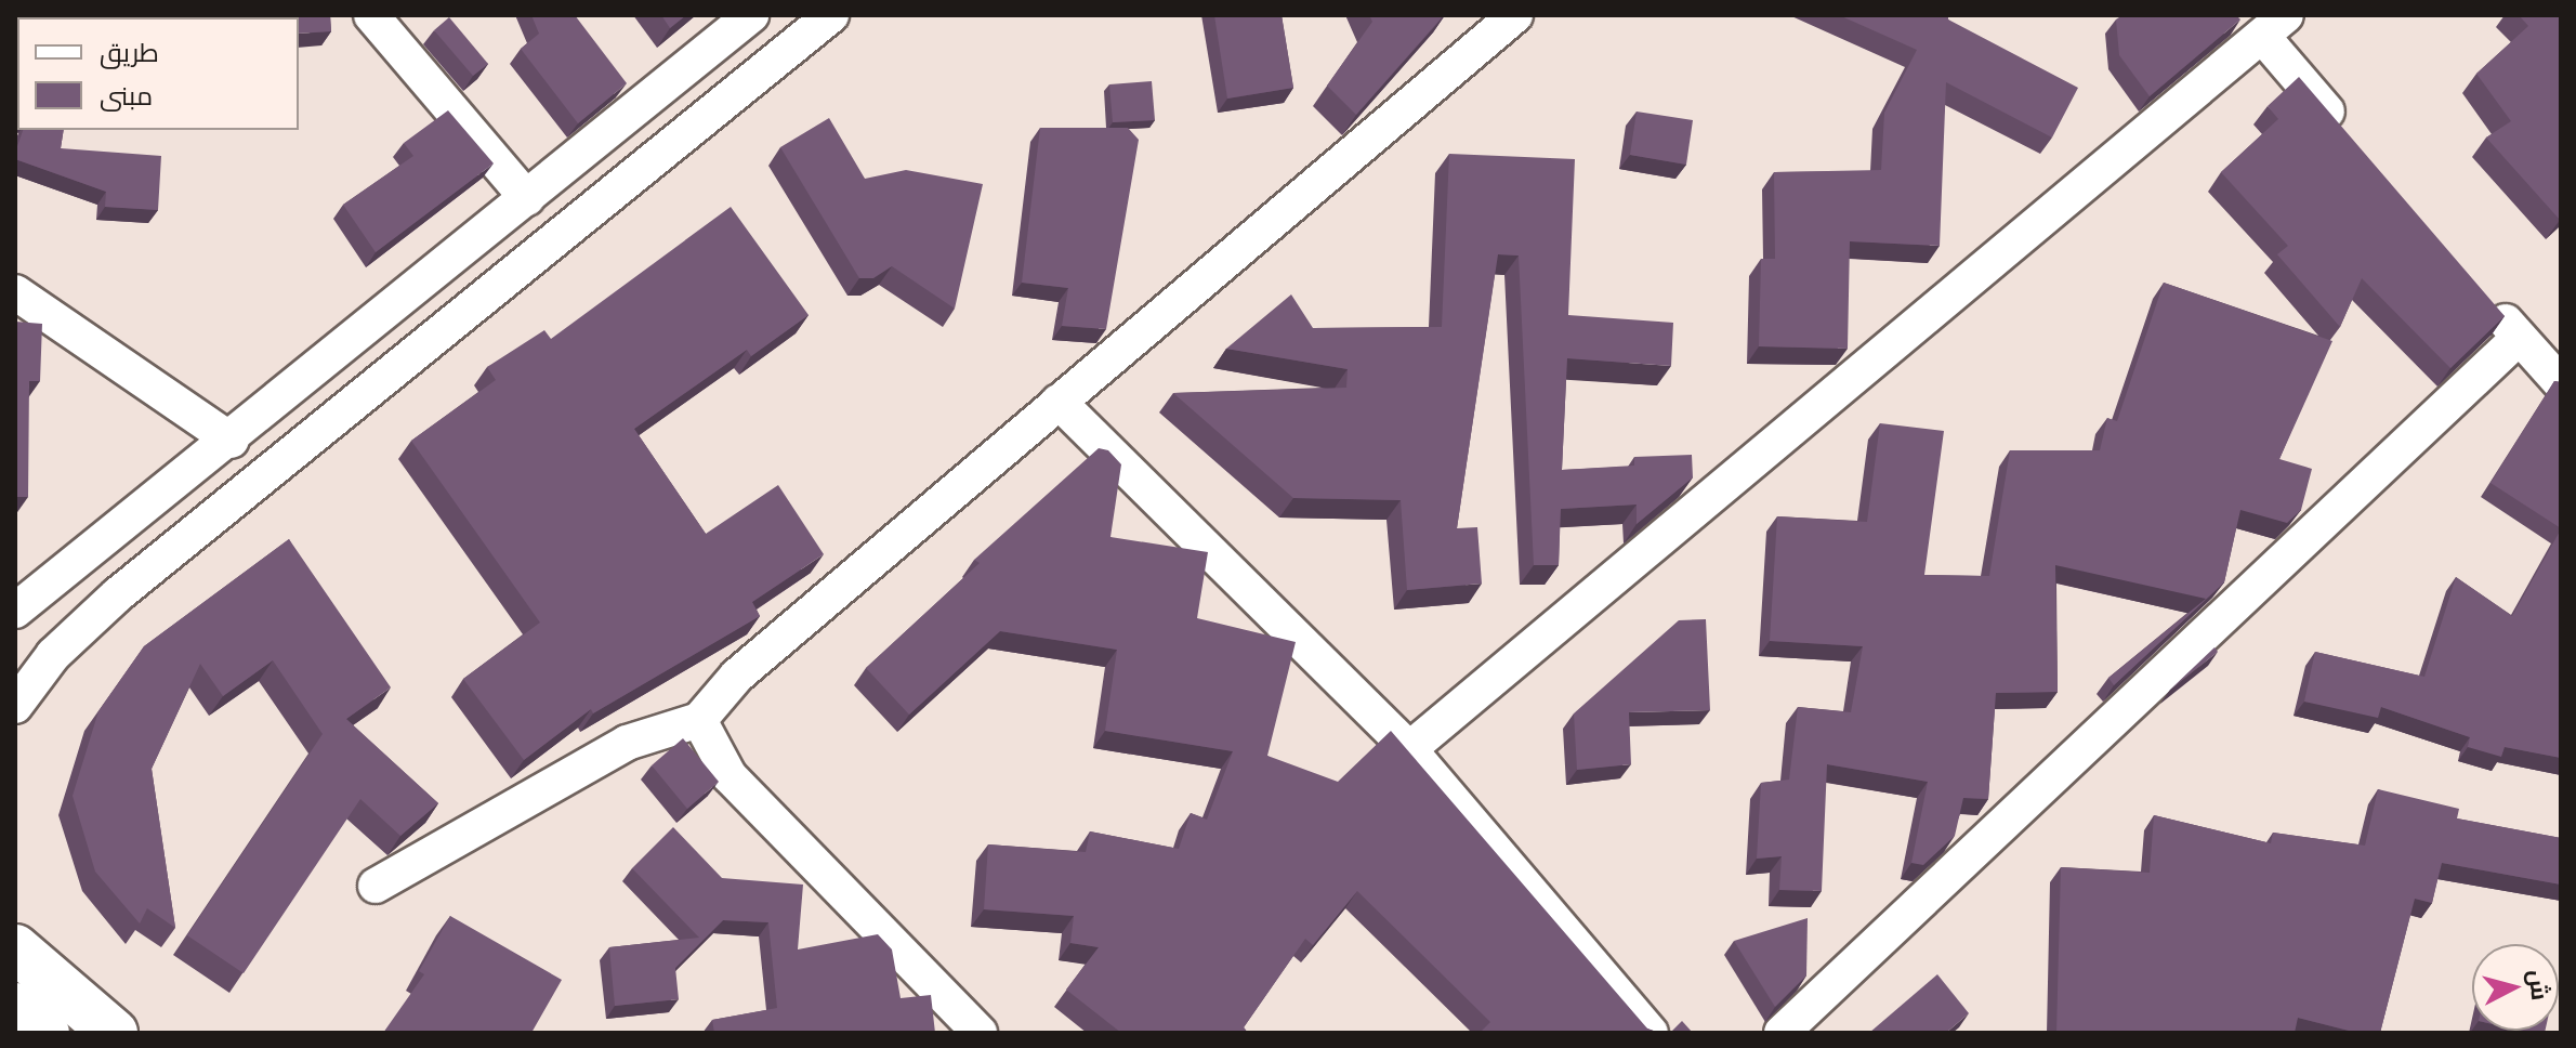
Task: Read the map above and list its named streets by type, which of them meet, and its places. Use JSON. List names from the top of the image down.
{
  "legend": ["طريق", "مبنى"],
  "north": "right"
}
